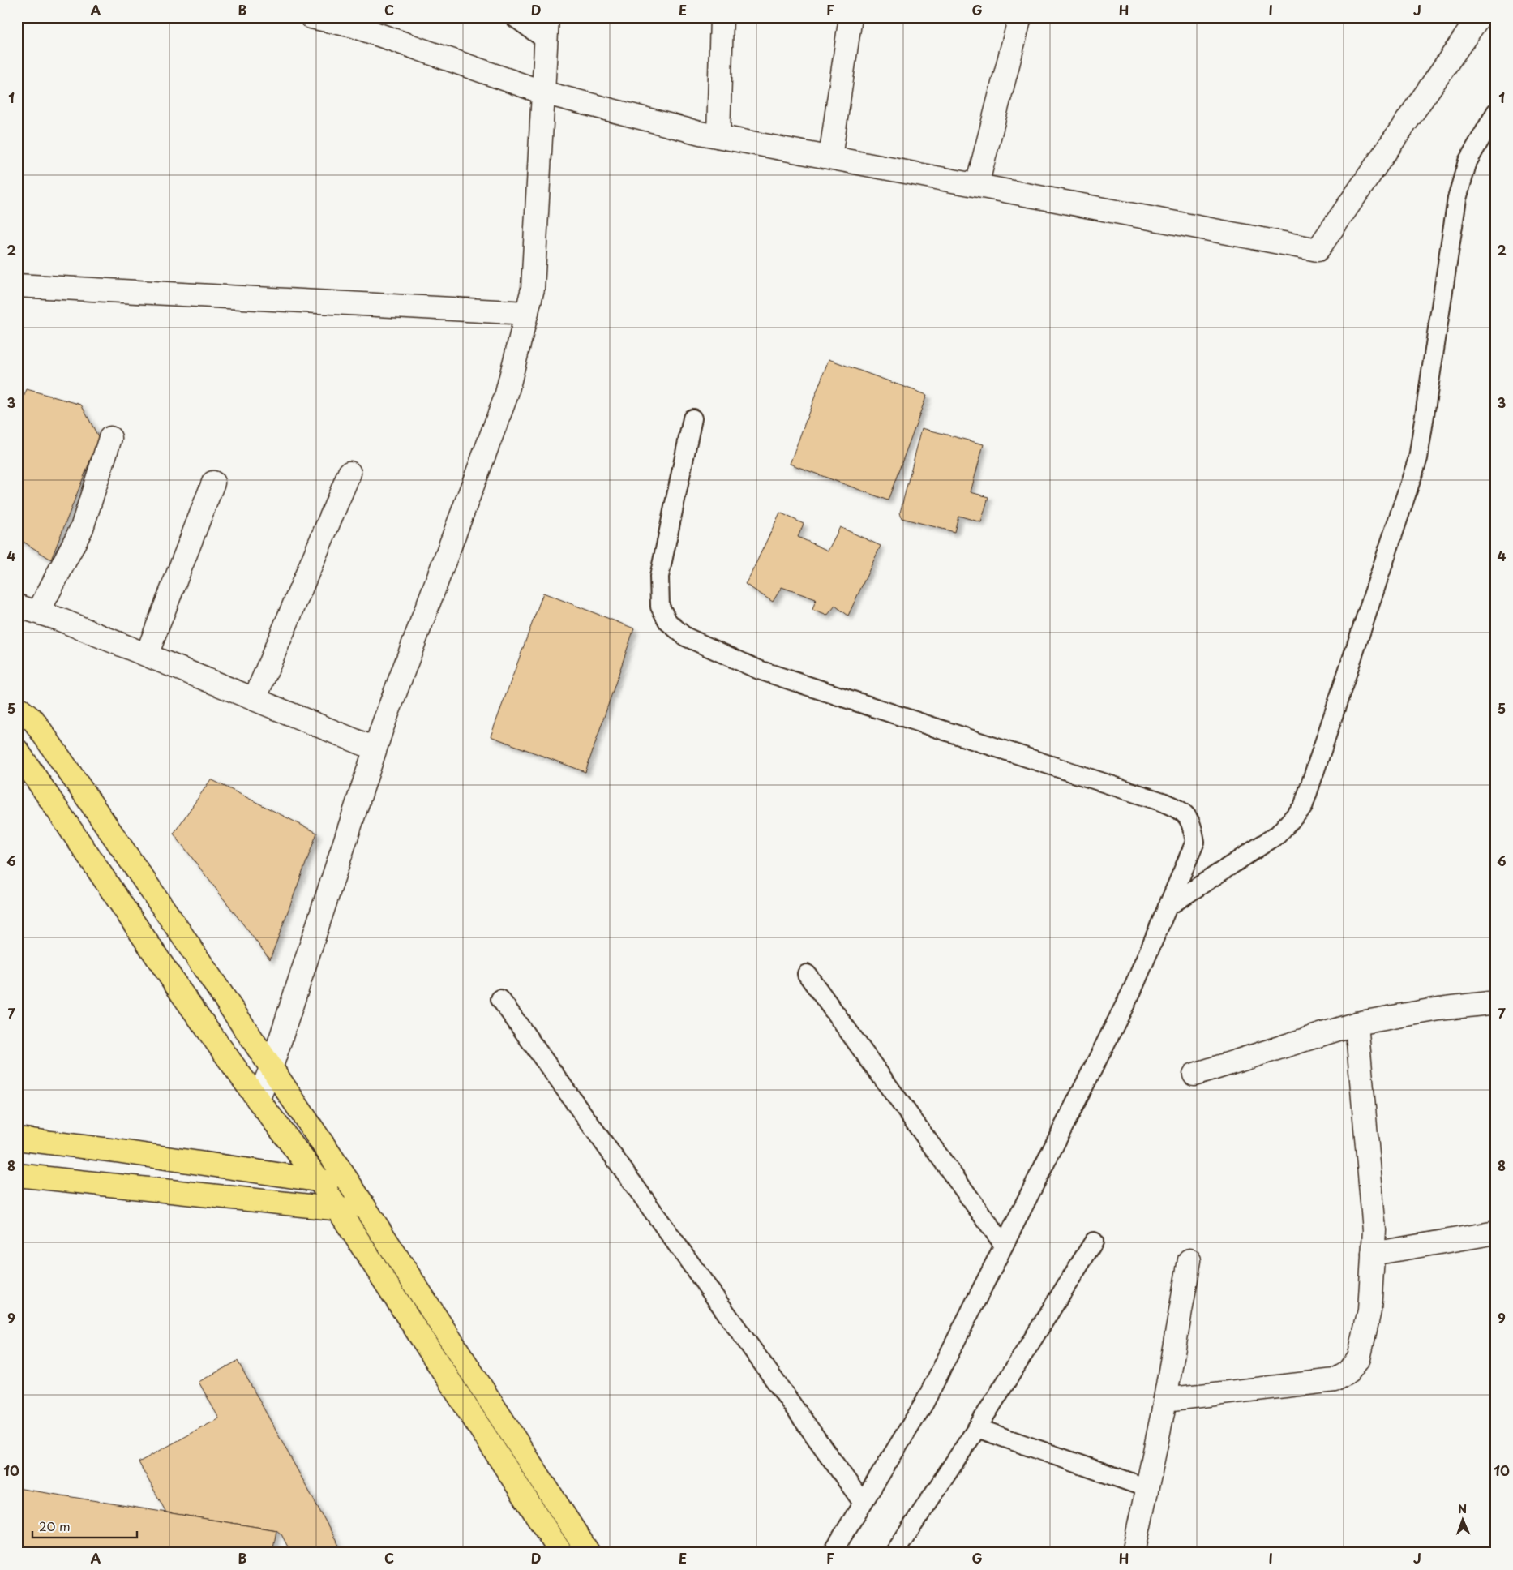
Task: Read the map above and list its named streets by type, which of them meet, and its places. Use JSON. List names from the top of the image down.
{
  "scale_bar": "20 m",
  "north": "top",
  "grid": {
    "columns": [
      "A",
      "B",
      "C",
      "D",
      "E",
      "F",
      "G",
      "H",
      "I",
      "J"
    ],
    "rows": [
      "1",
      "2",
      "3",
      "4",
      "5",
      "6",
      "7",
      "8",
      "9",
      "10"
    ]
  }
}
